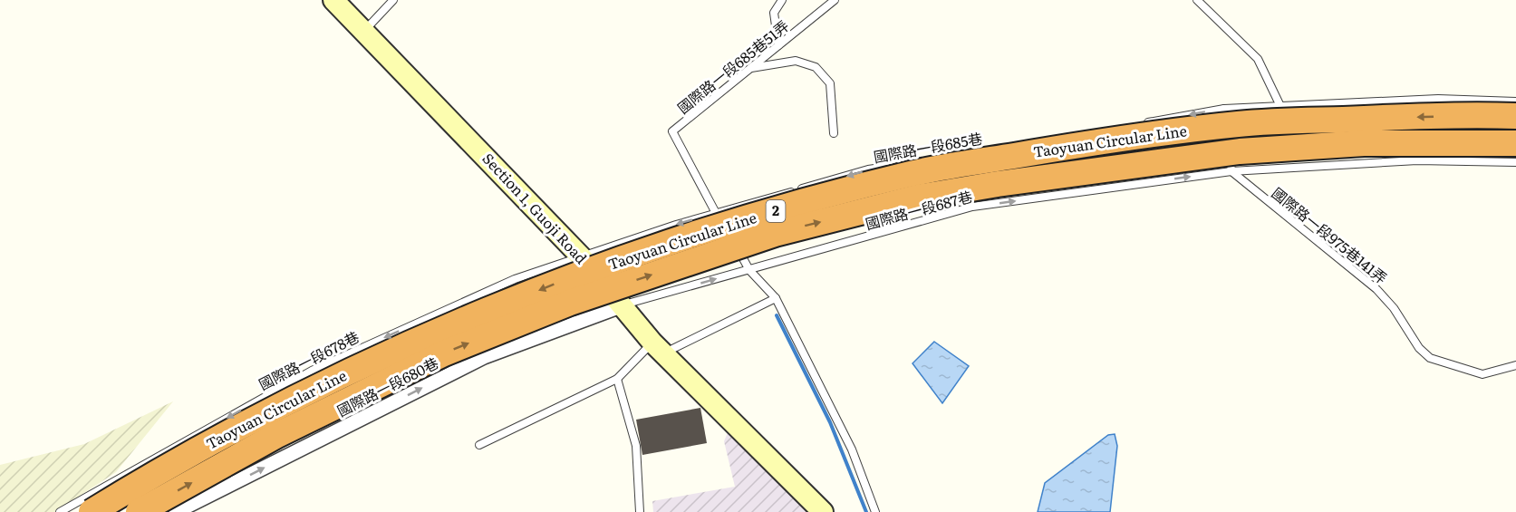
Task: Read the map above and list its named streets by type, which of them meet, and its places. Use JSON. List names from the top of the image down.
{
  "streets": {
    "highway": ["Taoyuan Circular Line", "2"],
    "street": ["Section 1, Guoji Road", "國際路一段680巷"],
    "lane": [
      "國際路一段685巷51弄",
      "國際路一段685巷",
      "國際路一段687巷",
      "國際路一段975巷141弄",
      "國際路一段678巷"
    ]
  },
  "crossings": [
    ["國際路一段685巷51弄", "國際路一段685巷"],
    ["國際路一段685巷", "Section 1, Guoji Road"],
    ["國際路一段685巷", "國際路一段678巷"],
    ["Section 1, Guoji Road", "國際路一段687巷"],
    ["Section 1, Guoji Road", "國際路一段678巷"],
    ["Section 1, Guoji Road", "國際路一段680巷"],
    ["國際路一段687巷", "國際路一段975巷141弄"],
    ["國際路一段687巷", "國際路一段680巷"]
  ],
  "one_way": ["國際路一段685巷", "國際路一段678巷", "國際路一段680巷"]
}
